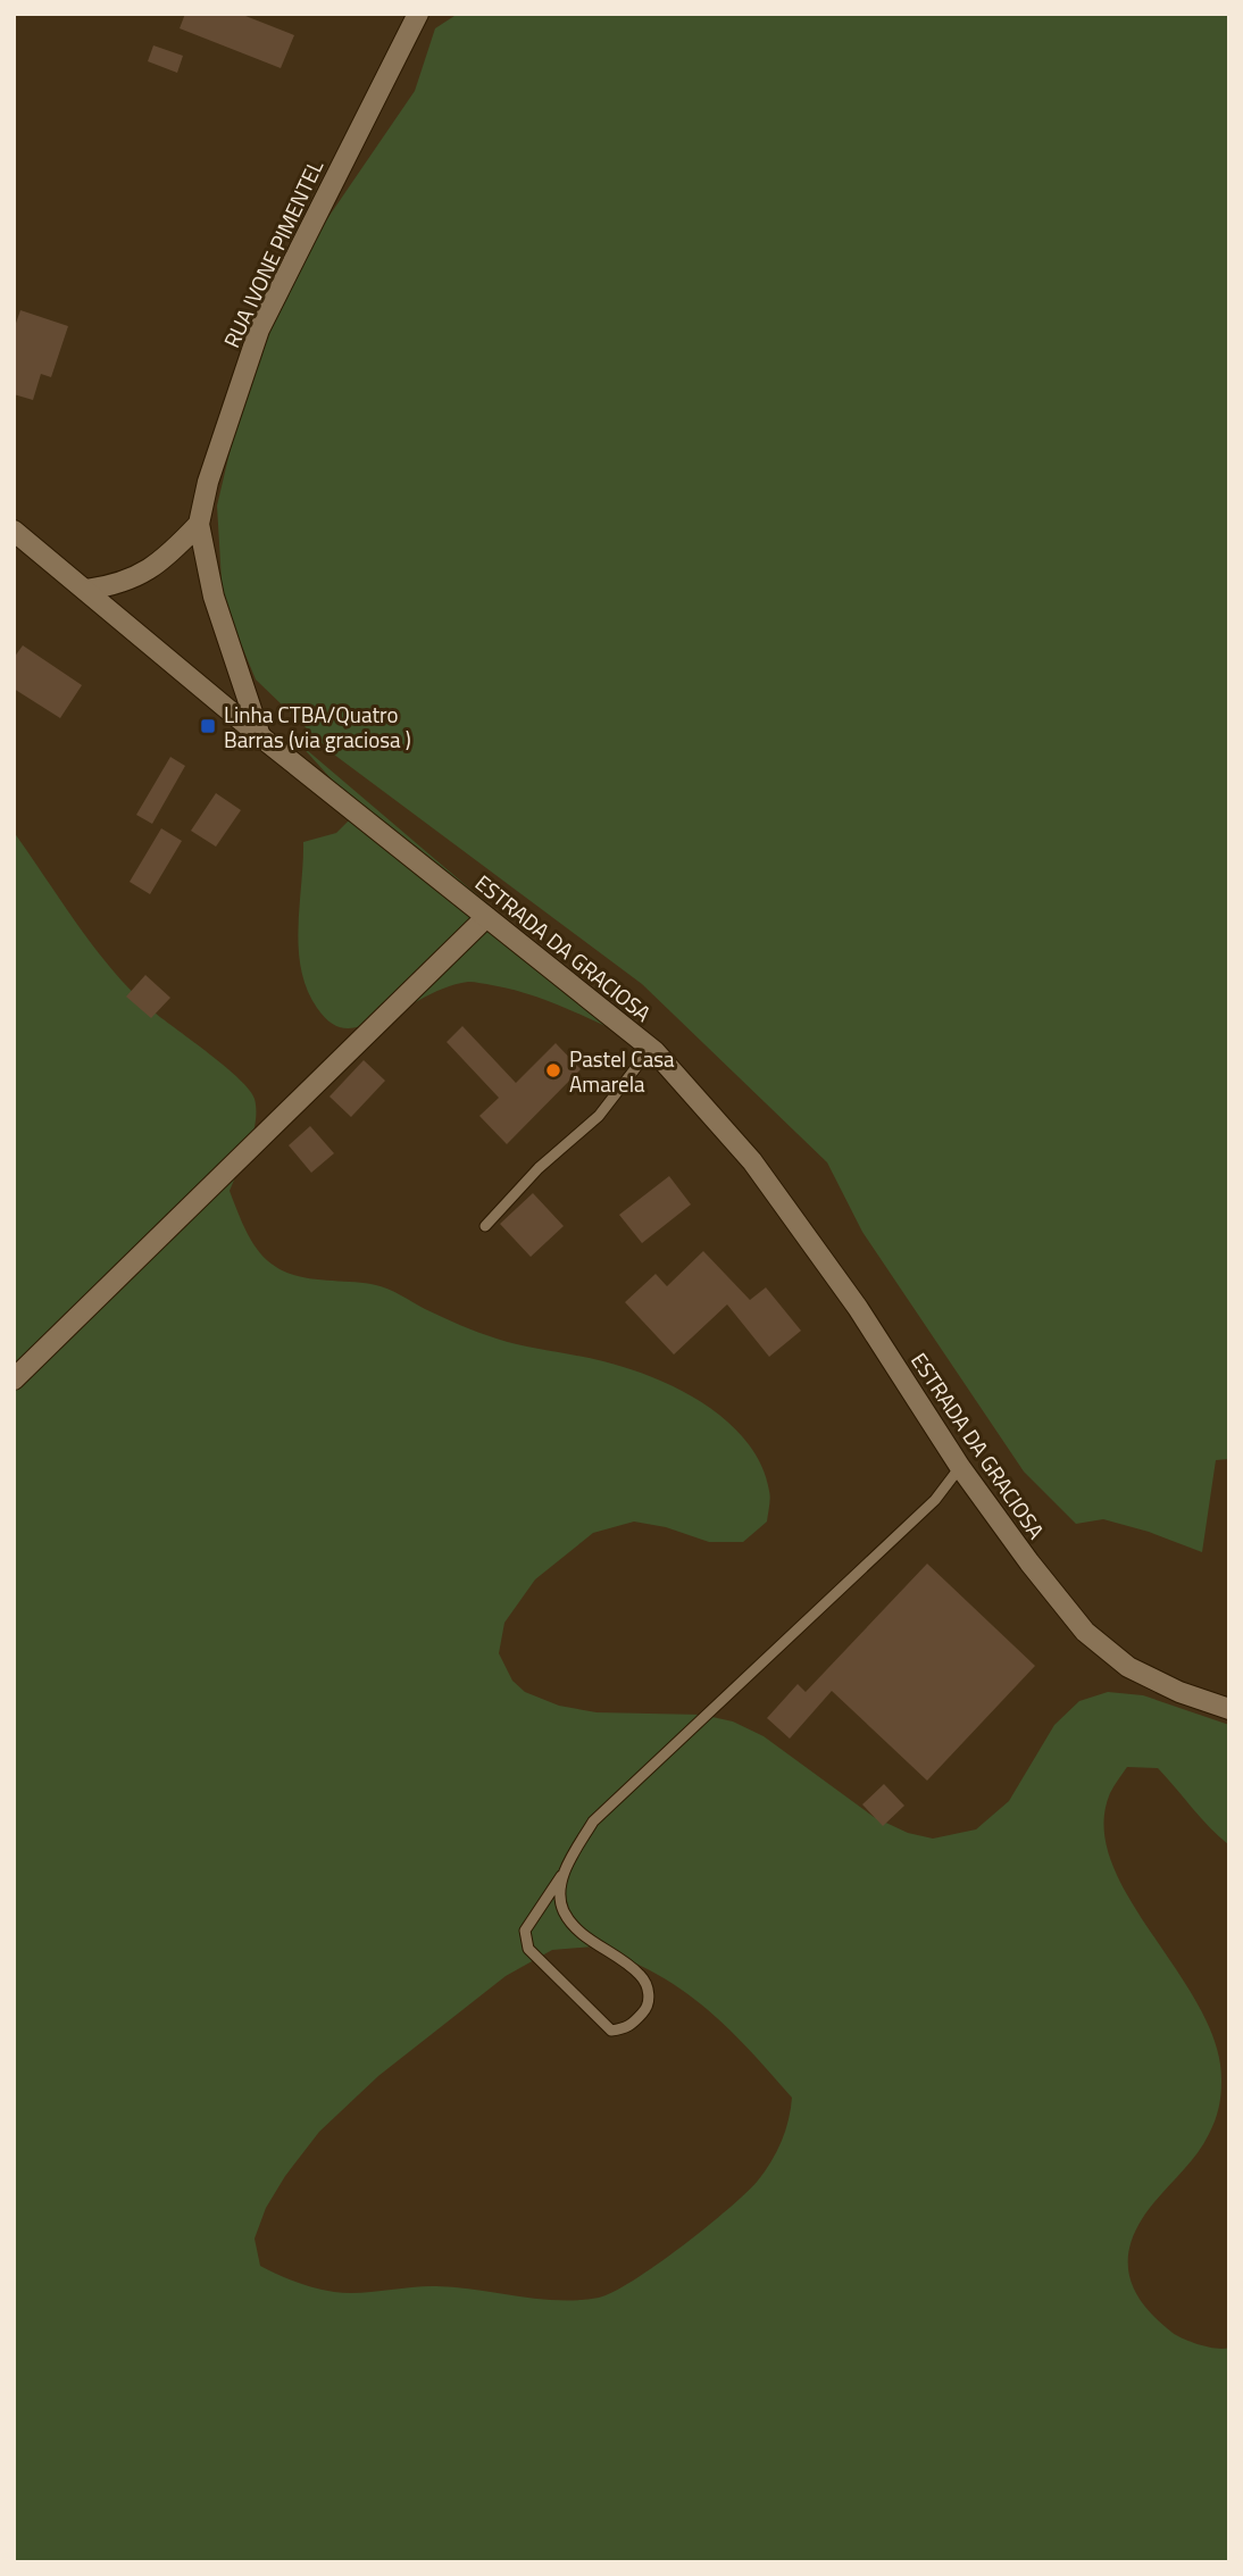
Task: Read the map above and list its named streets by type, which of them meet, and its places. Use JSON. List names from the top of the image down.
{
  "streets": {
    "main road": ["RUA IVONE PIMENTEL", "ESTRADA DA GRACIOSA"]
  },
  "crossings": [
    ["RUA IVONE PIMENTEL", "ESTRADA DA GRACIOSA"]
  ],
  "places": {
    "transit": ["Linha CTBA/Quatro Barras (via graciosa )"],
    "other": ["Pastel Casa Amarela"]
  }
}
